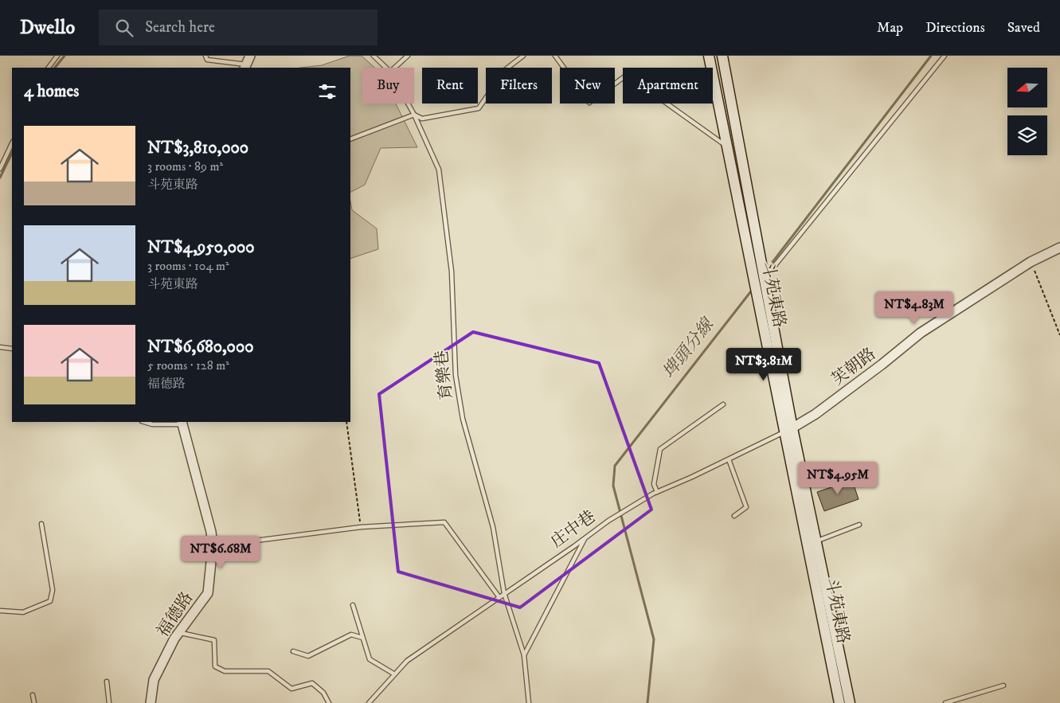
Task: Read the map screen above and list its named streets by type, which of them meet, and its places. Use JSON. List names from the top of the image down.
{
  "streets": {
    "main road": ["斗苑東路"],
    "street": ["芙朝路", "福德路"],
    "lane": ["育樂巷", "庄中巷"]
  },
  "crossings": [
    ["斗苑東路", "芙朝路"],
    ["斗苑東路", "庄中巷"],
    ["芙朝路", "庄中巷"],
    ["育樂巷", "庄中巷"]
  ],
  "water": ["埤頭分線"],
  "north": "left",
  "page": {
    "header": "Dwello",
    "search": "Search here",
    "nav": ["Map", "Directions", "Saved"],
    "chip": [
      "Buy",
      "Rent",
      "Filters",
      "New",
      "Apartment"
    ],
    "heading": "4 homes",
    "list": [
      {
        "name": "NT$3,810,000",
        "note": "3 rooms · 89 m² · 斗苑東路"
      },
      {
        "name": "NT$4,950,000",
        "note": "3 rooms · 104 m² · 斗苑東路"
      },
      {
        "name": "NT$6,680,000",
        "note": "5 rooms · 128 m² · 福德路"
      }
    ],
    "price": [
      "NT$4.83M",
      "NT$3.81M",
      "NT$4.95M",
      "NT$6.68M"
    ]
  }
}
